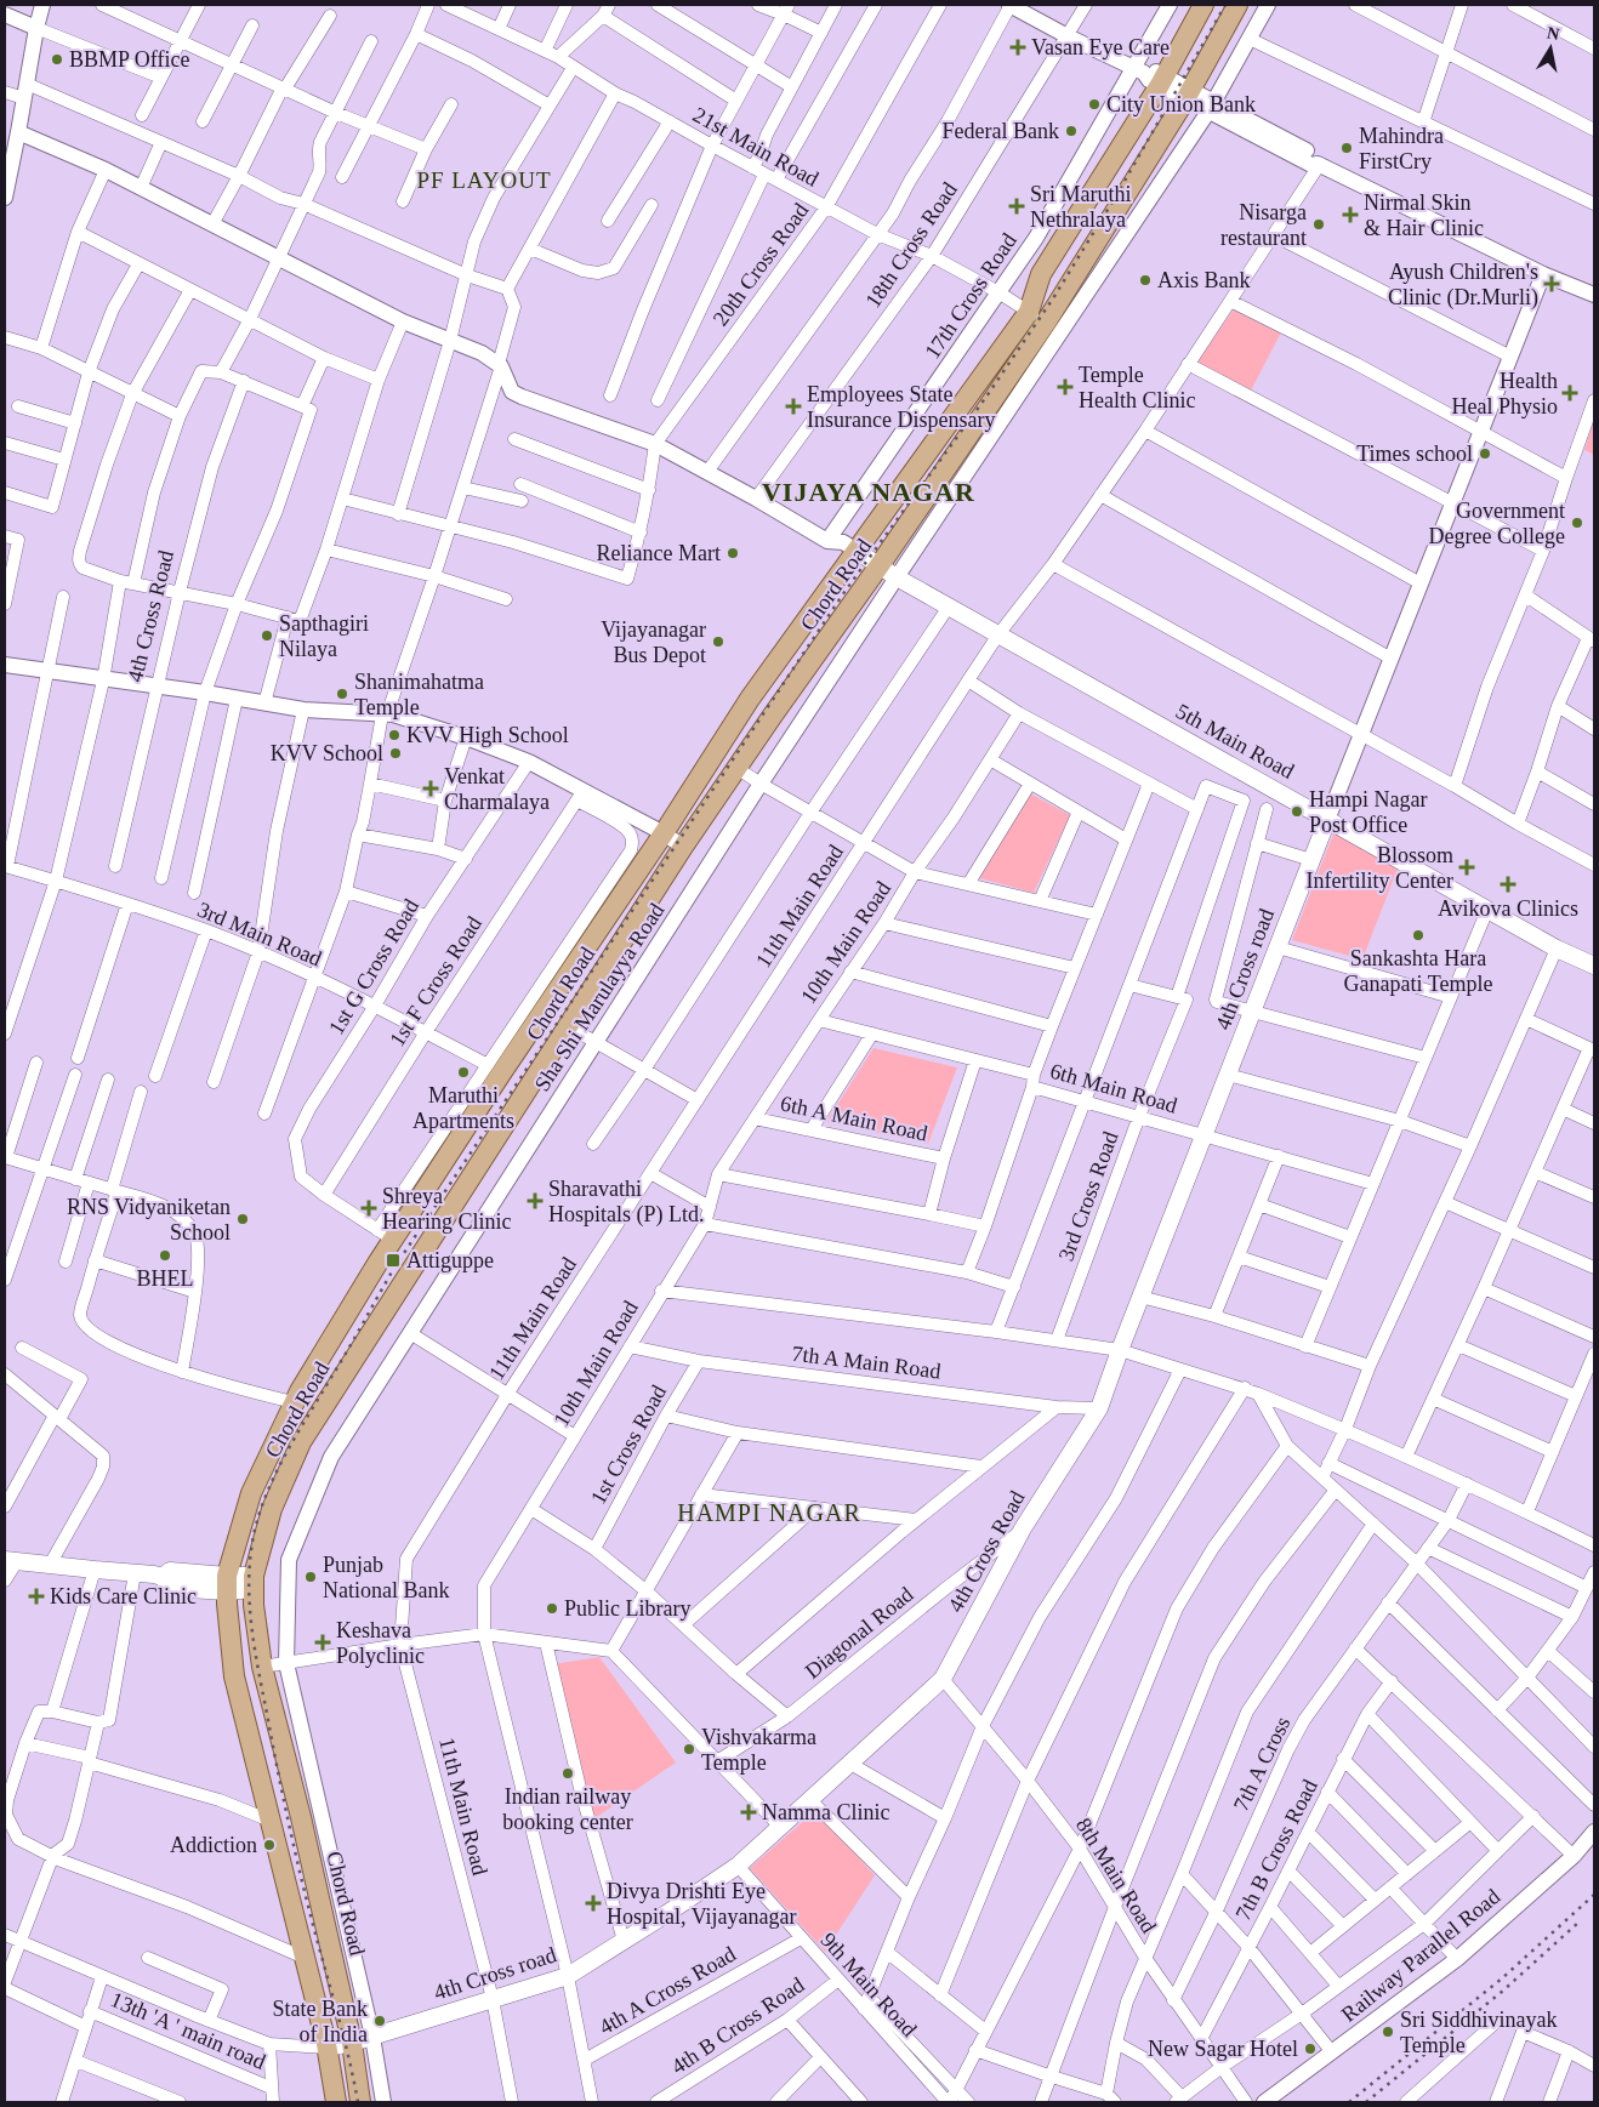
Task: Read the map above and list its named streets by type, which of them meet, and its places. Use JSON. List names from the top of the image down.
{
  "streets": {
    "main road": [
      "Chord Road",
      "4th Cross Road",
      "5th Main Road",
      "4th Cross road"
    ],
    "street": [
      "21st Main Road",
      "18th Cross Road",
      "20th Cross Road",
      "17th Cross Road",
      "11th Main Road",
      "3rd Main Road",
      "10th Main Road",
      "1st G Cross Road",
      "1st F Cross Road",
      "Sha Shi Marulayya Road",
      "6th Main Road",
      "6th A Main Road",
      "3rd Cross Road",
      "7th A Main Road",
      "1st Cross Road",
      "Diagonal Road",
      "7th A Cross",
      "7th B Cross Road",
      "8th Main Road",
      "Railway Parallel Road",
      "9th Main Road",
      "4th A Cross Road",
      "4th B Cross Road",
      "13th 'A ' main road"
    ]
  },
  "crossings": [
    ["21st Main Road", "18th Cross Road"],
    ["21st Main Road", "20th Cross Road"],
    ["21st Main Road", "17th Cross Road"],
    ["21st Main Road", "Chord Road"],
    ["17th Cross Road", "Chord Road"],
    ["Chord Road", "5th Main Road"],
    ["Chord Road", "1st G Cross Road"],
    ["Chord Road", "4th Cross road"],
    ["Chord Road", "Sha Shi Marulayya Road"],
    ["4th Cross Road", "4th Cross road"],
    ["4th Cross Road", "6th Main Road"],
    ["4th Cross Road", "7th A Main Road"],
    ["4th Cross Road", "Diagonal Road"],
    ["4th Cross Road", "8th Main Road"],
    ["4th Cross Road", "9th Main Road"],
    ["5th Main Road", "11th Main Road"],
    ["5th Main Road", "4th Cross road"],
    ["5th Main Road", "Sha Shi Marulayya Road"],
    ["11th Main Road", "4th Cross road"],
    ["3rd Main Road", "1st G Cross Road"],
    ["3rd Main Road", "1st F Cross Road"],
    ["10th Main Road", "4th Cross road"],
    ["10th Main Road", "6th Main Road"],
    ["10th Main Road", "6th A Main Road"],
    ["10th Main Road", "7th A Main Road"],
    ["10th Main Road", "4th A Cross Road"],
    ["1st G Cross Road", "1st F Cross Road"],
    ["4th Cross road", "Sha Shi Marulayya Road"],
    ["4th Cross road", "6th Main Road"],
    ["6th Main Road", "3rd Cross Road"],
    ["7th A Main Road", "1st Cross Road"],
    ["7th A Cross", "8th Main Road"],
    ["7th B Cross Road", "8th Main Road"],
    ["9th Main Road", "4th A Cross Road"],
    ["9th Main Road", "4th B Cross Road"]
  ],
  "districts": ["PF LAYOUT", "VIJAYA NAGAR", "HAMPI NAGAR"],
  "places": {
    "health": [
      "Vasan Eye Care",
      "Sri Maruthi Nethralaya",
      "Nirmal Skin & Hair Clinic",
      "Ayush Children's Clinic (Dr.Murli)",
      "Temple Health Clinic",
      "Health Heal Physio",
      "Employees State Insurance Dispensary",
      "Venkat Charmalaya",
      "Blossom Infertility Center",
      "Avikova Clinics",
      "Sharavathi Hospitals (P) Ltd.",
      "Shreya Hearing Clinic",
      "Kids Care Clinic",
      "Keshava Polyclinic",
      "Namma Clinic",
      "Divya Drishti Eye Hospital, Vijayanagar"
    ],
    "other": [
      "BBMP Office",
      "City Union Bank",
      "Federal Bank",
      "Mahindra FirstCry",
      "Nisarga restaurant",
      "Axis Bank",
      "Times school",
      "Government Degree College",
      "Reliance Mart",
      "Sapthagiri Nilaya",
      "Vijayanagar Bus Depot",
      "Shanimahatma Temple",
      "KVV High School",
      "KVV School",
      "Hampi Nagar Post Office",
      "Sankashta Hara Ganapati Temple",
      "Maruthi Apartments",
      "RNS Vidyaniketan School",
      "BHEL",
      "Punjab National Bank",
      "Public Library",
      "Vishvakarma Temple",
      "Indian railway booking center",
      "Addiction",
      "State Bank of India",
      "Sri Siddhivinayak Temple",
      "New Sagar Hotel"
    ],
    "transit": ["Attiguppe"]
  },
  "north": "top"
}
